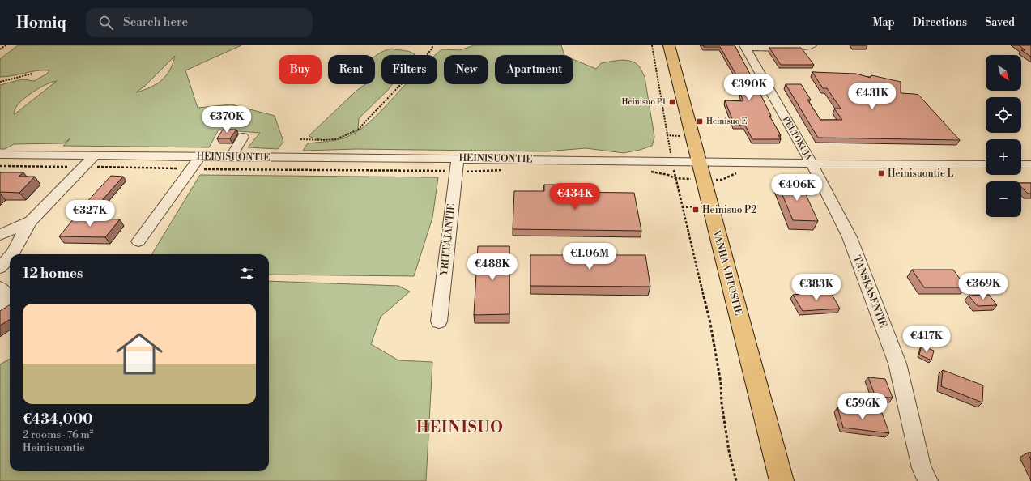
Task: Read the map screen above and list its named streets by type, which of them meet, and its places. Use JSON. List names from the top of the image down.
{
  "streets": {
    "main road": ["VANHA VIITOSTIE"],
    "street": [
      "PELTOKUJA",
      "HEINISUONTIE",
      "YRITTÄJÄNTIE",
      "TANSKASENTIE"
    ]
  },
  "crossings": [
    ["PELTOKUJA", "HEINISUONTIE"],
    ["PELTOKUJA", "TANSKASENTIE"],
    ["HEINISUONTIE", "YRITTÄJÄNTIE"],
    ["HEINISUONTIE", "VANHA VIITOSTIE"],
    ["HEINISUONTIE", "TANSKASENTIE"]
  ],
  "districts": ["HEINISUO"],
  "places": {
    "transit": [
      "Heinisuo P1",
      "Heinisuo E",
      "Heinisuontie L",
      "Heinisuo P2"
    ]
  },
  "north": "bottom right",
  "page": {
    "header": "Homiq",
    "search": "Search here",
    "nav": ["Map", "Directions", "Saved"],
    "map_buttons": ["+", "−"],
    "chip": [
      "Buy",
      "Rent",
      "Filters",
      "New",
      "Apartment"
    ],
    "price": [
      "€390K",
      "€431K",
      "€370K",
      "€406K",
      "€434K",
      "€327K",
      "€1.06M",
      "€488K",
      "€369K",
      "€383K",
      "€417K",
      "€596K"
    ],
    "heading": "12 homes",
    "list": [
      {
        "name": "€434,000",
        "note": "2 rooms · 76 m² · Heinisuontie"
      }
    ]
  }
}
